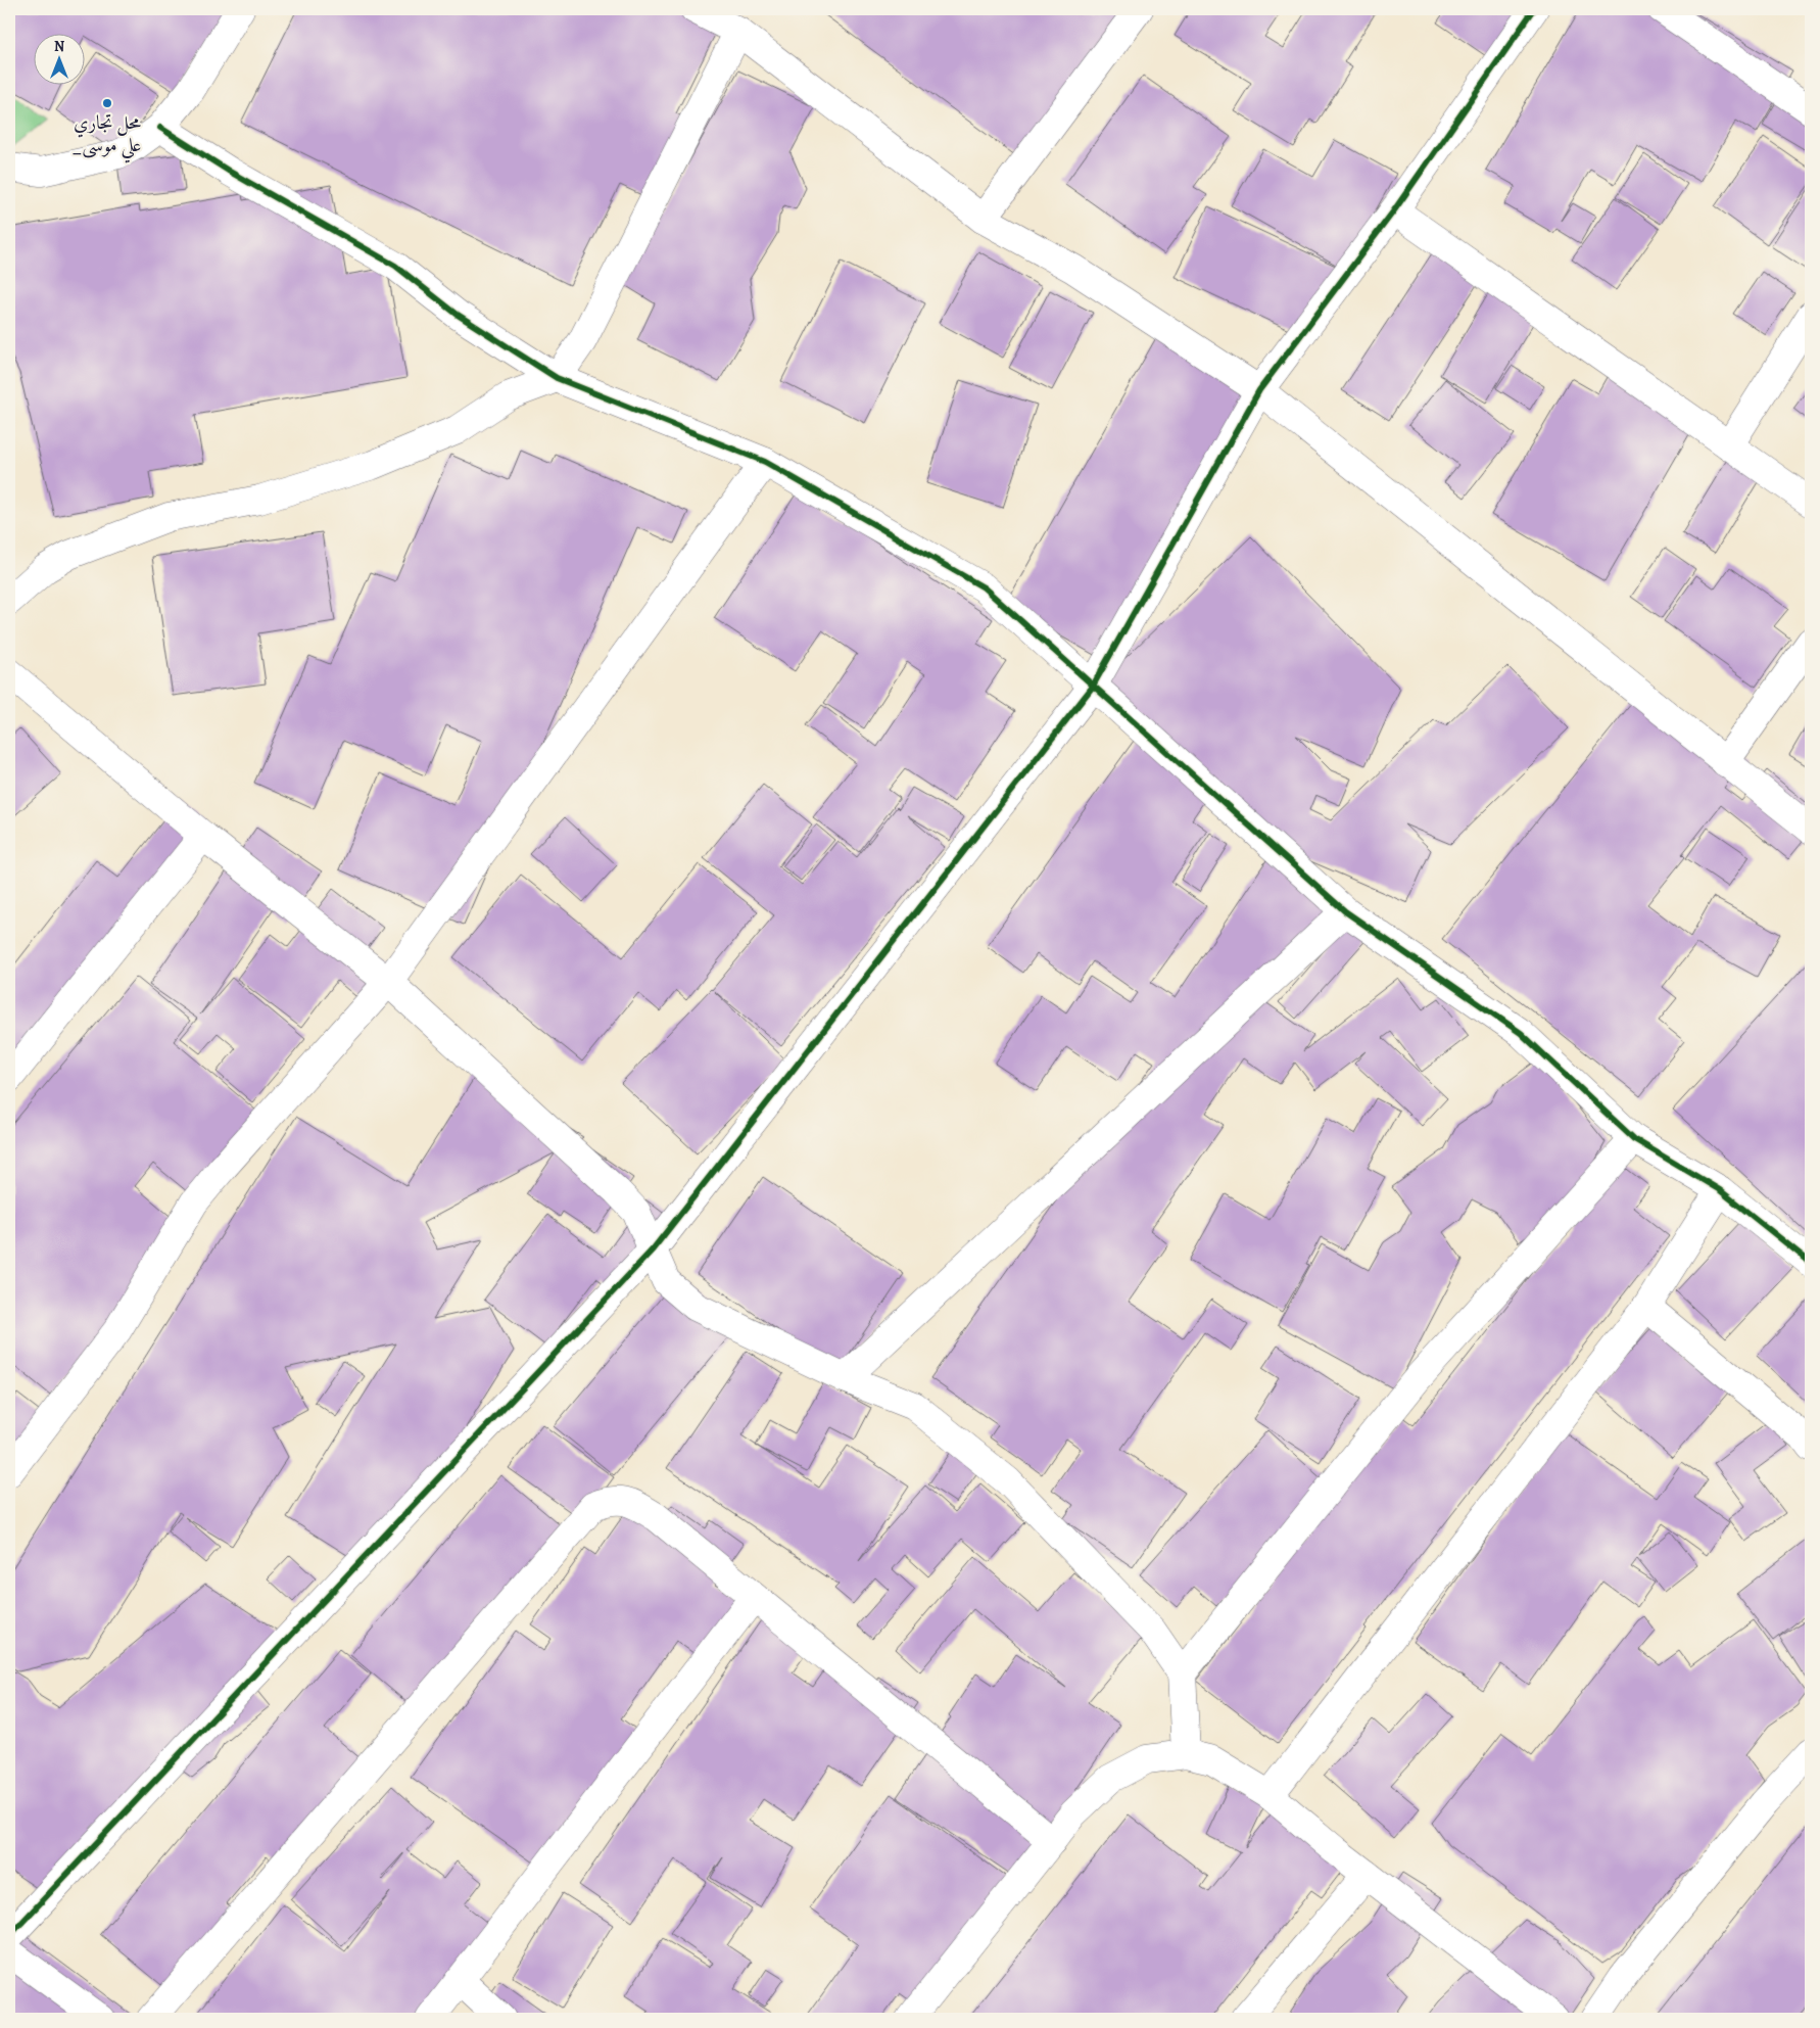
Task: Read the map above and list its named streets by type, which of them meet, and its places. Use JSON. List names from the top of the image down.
{
  "places": ["محل تجاري _علي موسى"],
  "north": "top"
}
